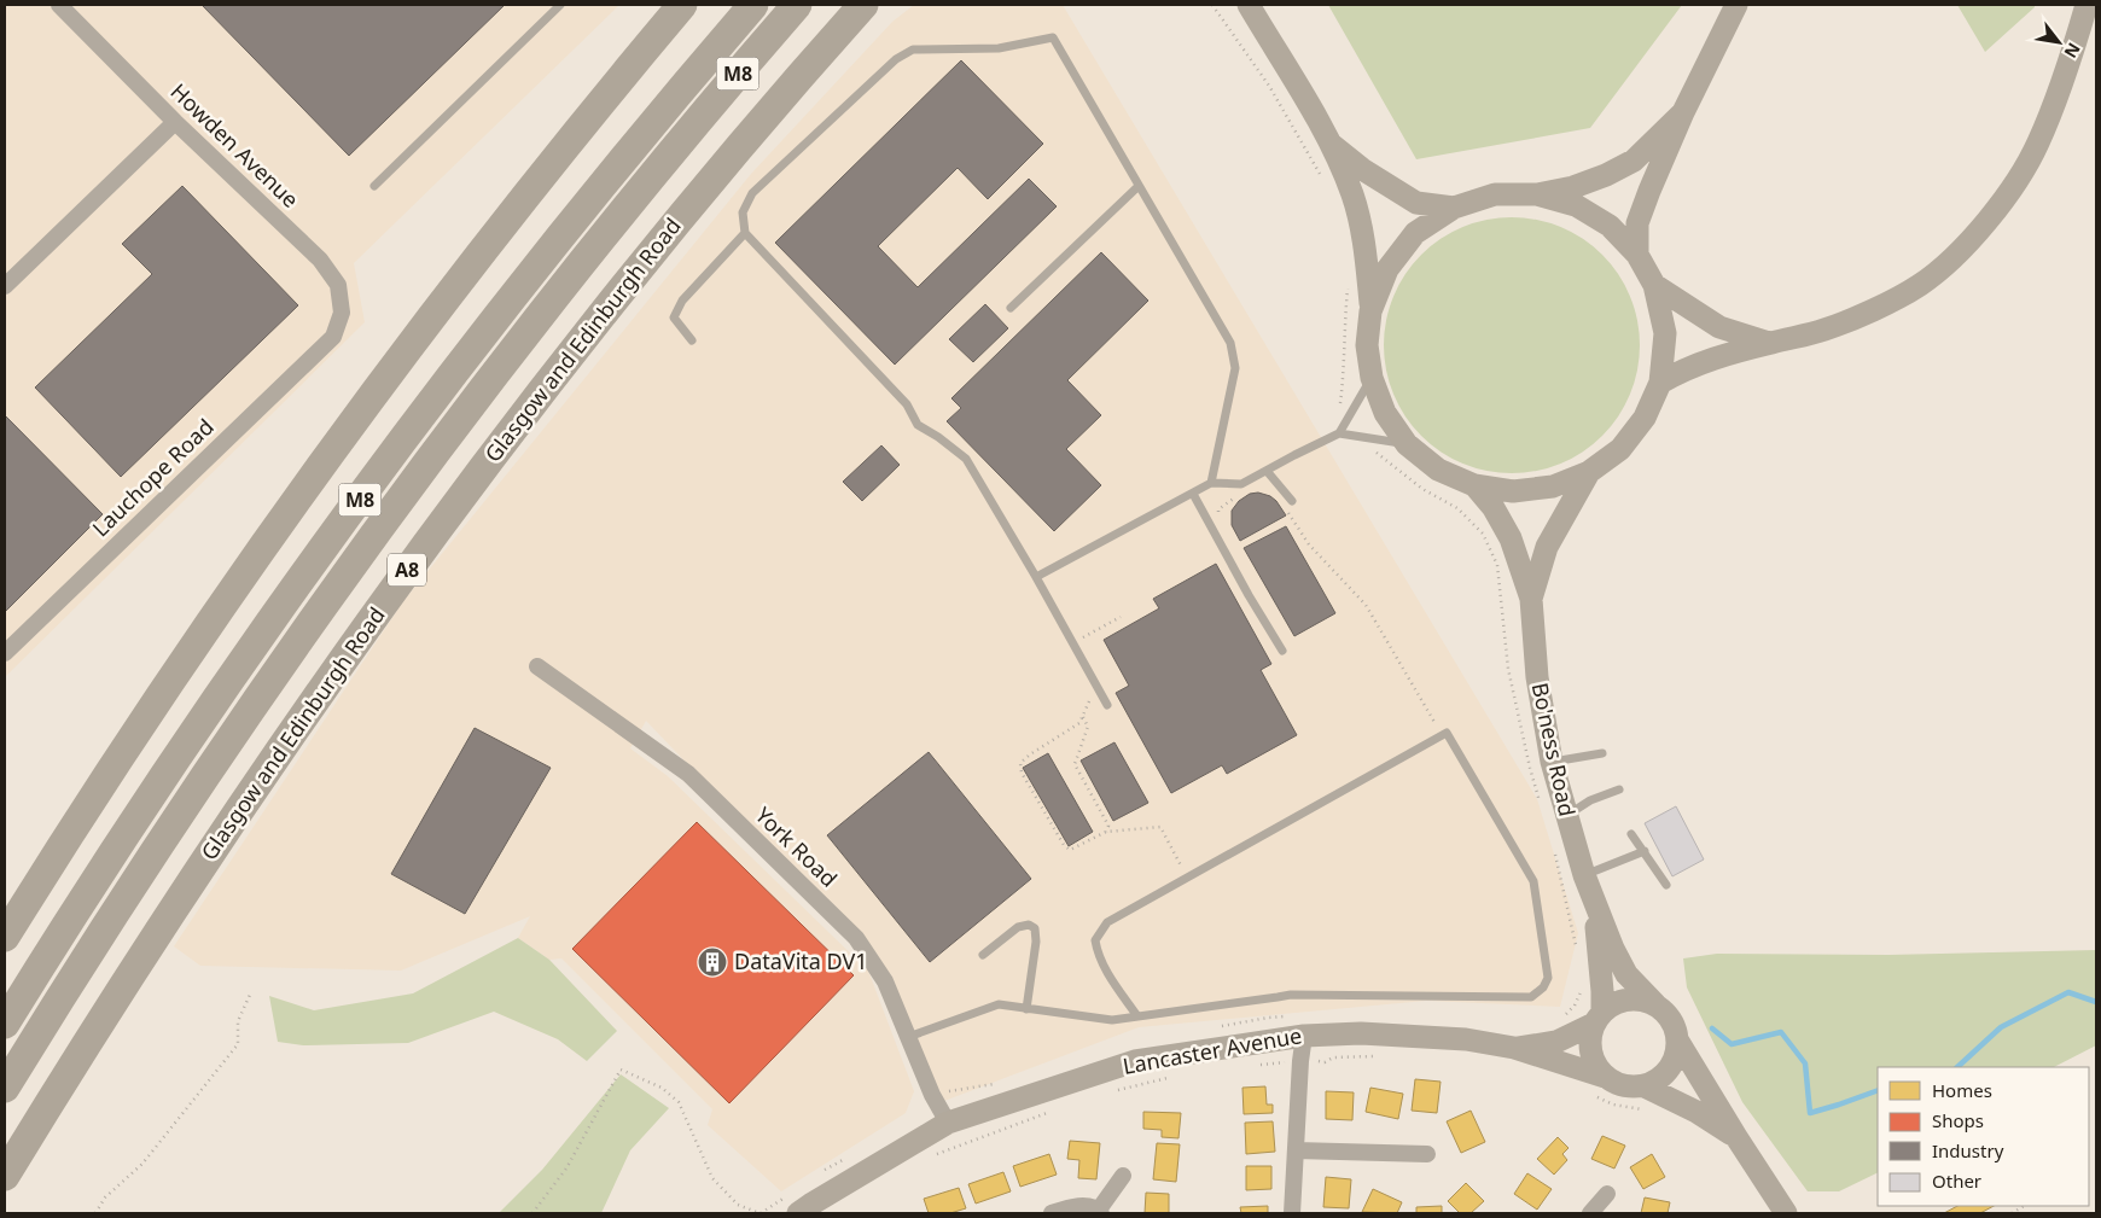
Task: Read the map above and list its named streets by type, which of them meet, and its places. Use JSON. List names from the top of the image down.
{
  "streets": {
    "highway": ["M8", "Glasgow and Edinburgh Road", "A8"],
    "main road": ["Bo'ness Road", "Lancaster Avenue"],
    "street": ["Howden Avenue", "Lauchope Road", "York Road"]
  },
  "crossings": [
    ["Howden Avenue", "Lauchope Road"],
    ["Bo'ness Road", "Lancaster Avenue"],
    ["York Road", "Lancaster Avenue"]
  ],
  "places": {
    "building": ["DataVita DV1"]
  },
  "legend": [
    "Homes",
    "Shops",
    "Industry",
    "Other"
  ],
  "north": "bottom right"
}
